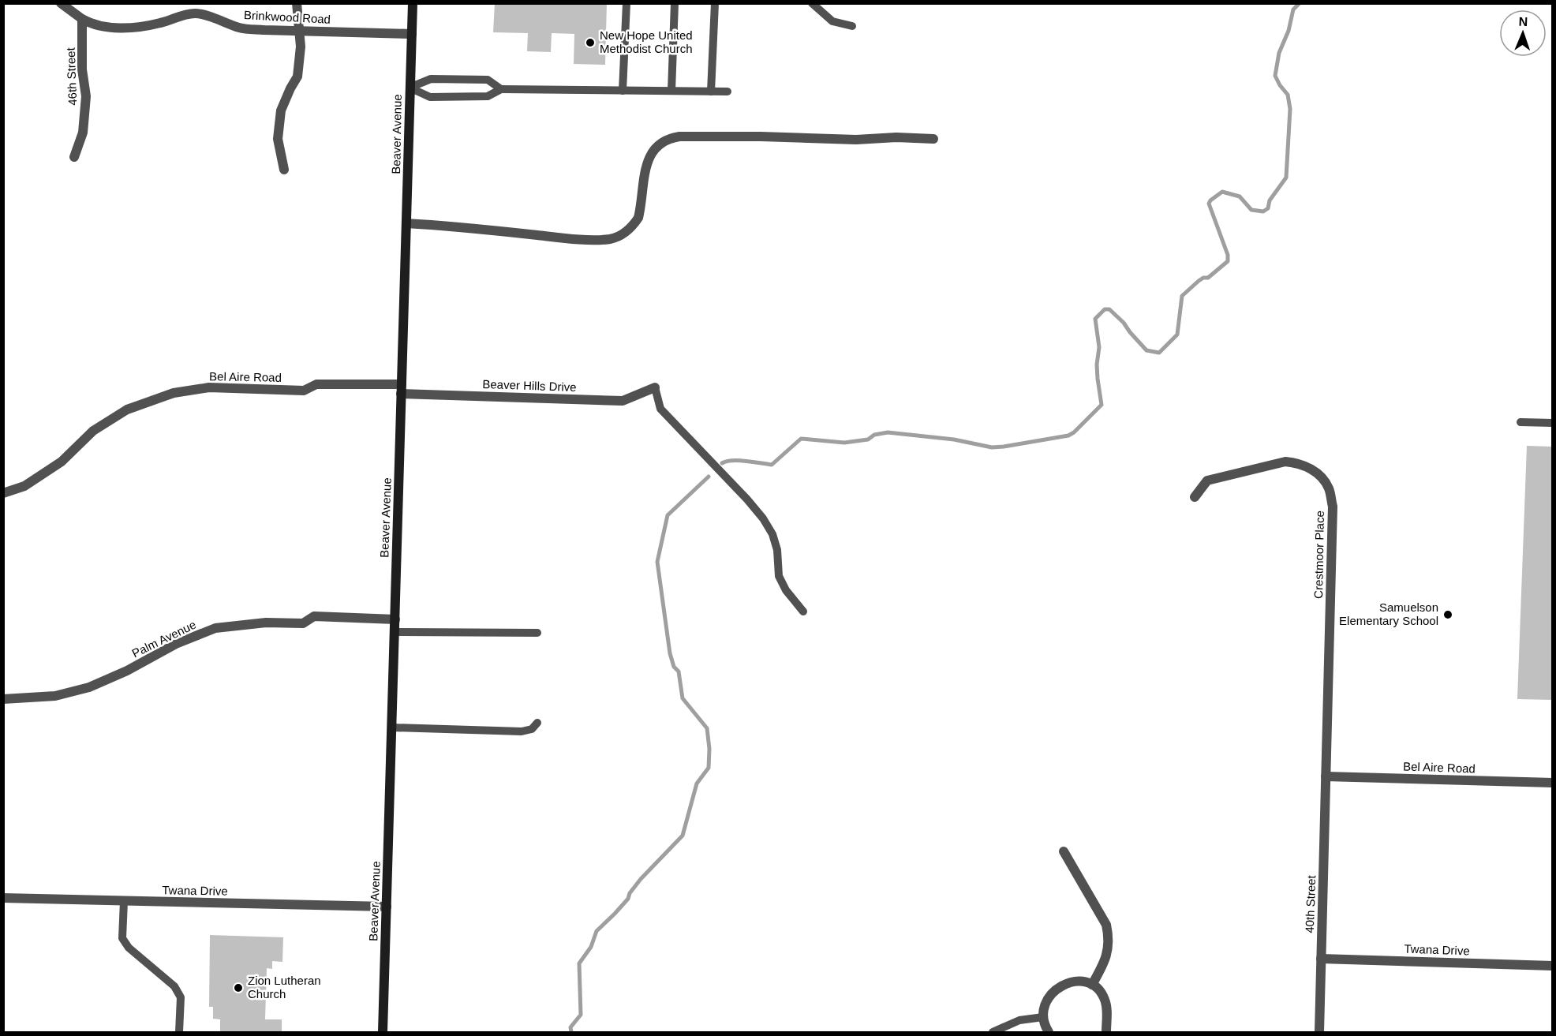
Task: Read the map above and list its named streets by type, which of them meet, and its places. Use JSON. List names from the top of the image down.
{
  "streets": {
    "main road": ["Beaver Avenue"],
    "street": [
      "Brinkwood Road",
      "46th Street",
      "Bel Aire Road",
      "Beaver Hills Drive",
      "Crestmoor Place",
      "Palm Avenue",
      "Twana Drive",
      "40th Street"
    ]
  },
  "crossings": [
    ["Brinkwood Road", "46th Street"],
    ["Brinkwood Road", "Beaver Avenue"],
    ["Beaver Avenue", "Bel Aire Road"],
    ["Beaver Avenue", "Beaver Hills Drive"],
    ["Beaver Avenue", "Palm Avenue"],
    ["Beaver Avenue", "Twana Drive"],
    ["Bel Aire Road", "Beaver Hills Drive"],
    ["Bel Aire Road", "Crestmoor Place"],
    ["Bel Aire Road", "40th Street"],
    ["Crestmoor Place", "40th Street"],
    ["Twana Drive", "40th Street"]
  ],
  "places": ["New Hope United Methodist Church", "Samuelson Elementary School", "Zion Lutheran Church"],
  "north": "top"
}
